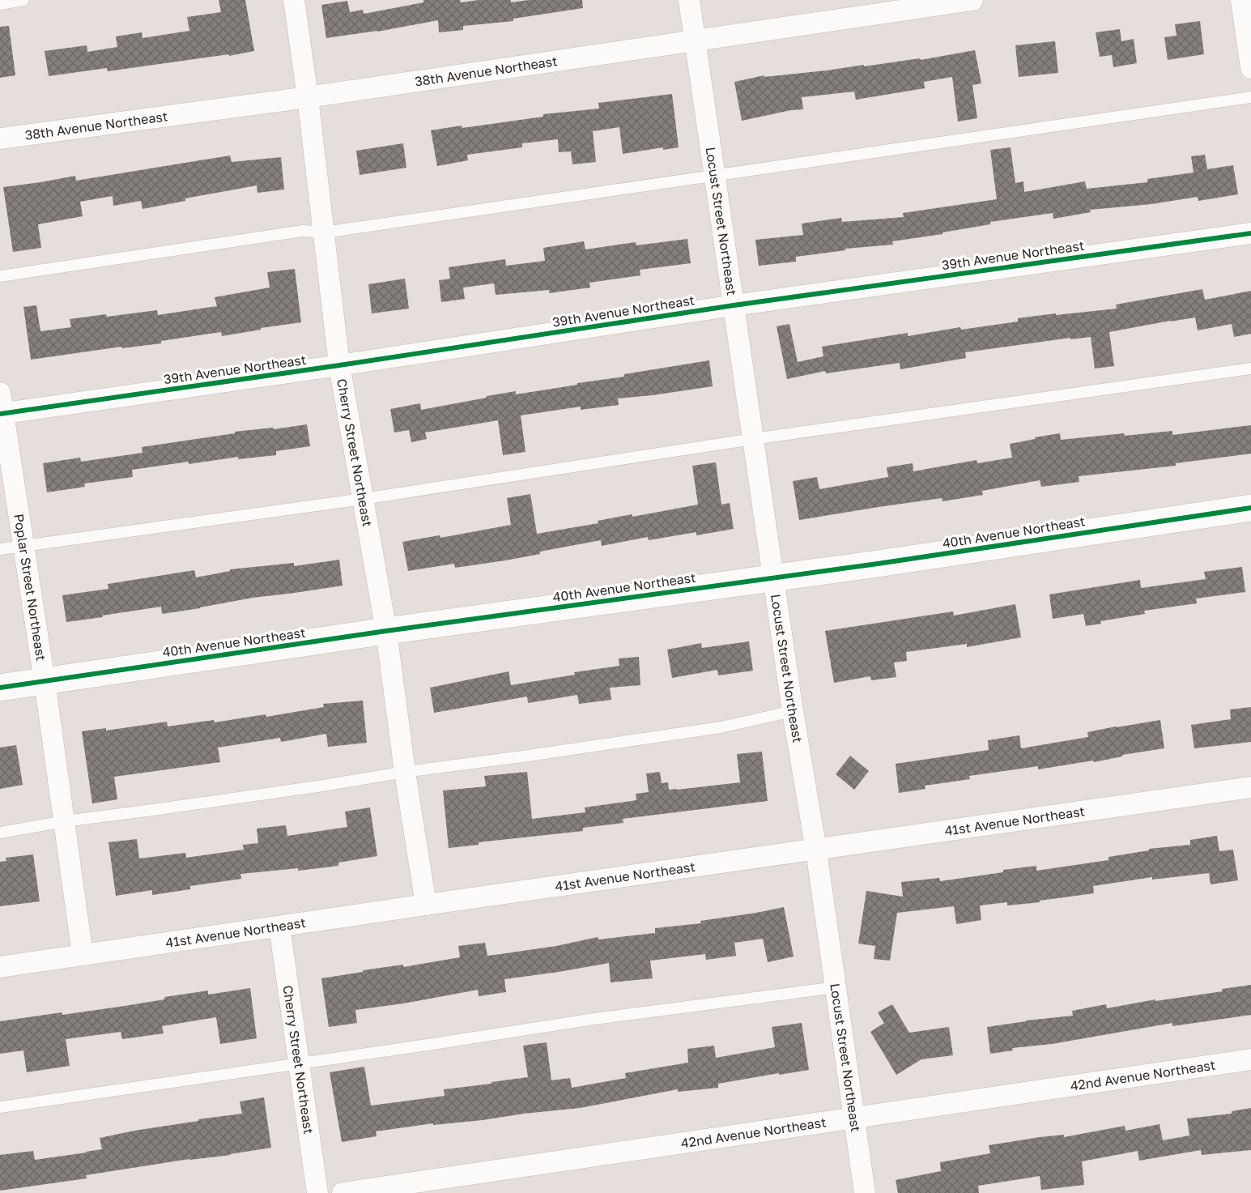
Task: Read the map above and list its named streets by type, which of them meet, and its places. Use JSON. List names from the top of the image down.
{
  "streets": {
    "street": [
      "38th Avenue Northeast",
      "Locust Street Northeast",
      "39th Avenue Northeast",
      "Cherry Street Northeast",
      "40th Avenue Northeast",
      "Poplar Street Northeast",
      "41st Avenue Northeast",
      "42nd Avenue Northeast"
    ]
  },
  "crossings": [
    ["38th Avenue Northeast", "Locust Street Northeast"],
    ["38th Avenue Northeast", "Cherry Street Northeast"],
    ["Locust Street Northeast", "39th Avenue Northeast"],
    ["Locust Street Northeast", "40th Avenue Northeast"],
    ["Locust Street Northeast", "41st Avenue Northeast"],
    ["Locust Street Northeast", "42nd Avenue Northeast"],
    ["39th Avenue Northeast", "Cherry Street Northeast"],
    ["39th Avenue Northeast", "Poplar Street Northeast"],
    ["Cherry Street Northeast", "40th Avenue Northeast"],
    ["Cherry Street Northeast", "41st Avenue Northeast"],
    ["40th Avenue Northeast", "Poplar Street Northeast"],
    ["Poplar Street Northeast", "41st Avenue Northeast"]
  ]
}
